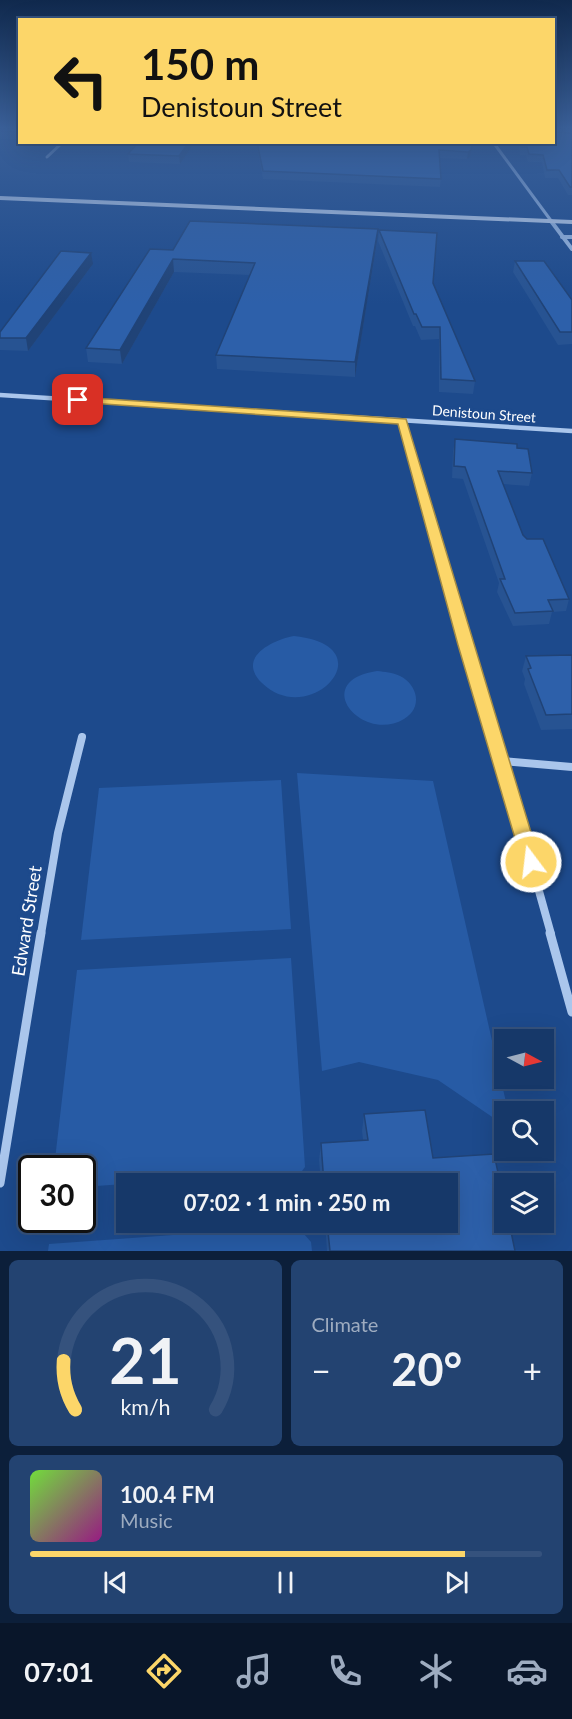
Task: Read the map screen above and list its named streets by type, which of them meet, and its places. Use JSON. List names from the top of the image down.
{
  "streets": {
    "street": ["Denistoun Street", "Edward Street"]
  },
  "north": "right",
  "page": {
    "turn": ["150 m", "Denistoun Street"],
    "limit": "30",
    "trip": "07:02 · 1 min · 250 m",
    "tile": "Climate",
    "heat": ["−", "20°", "+"],
    "song": ["100.4 FM", "Music"],
    "tabs": "07:01",
    "gauge": ["21", "km/h"]
  }
}
